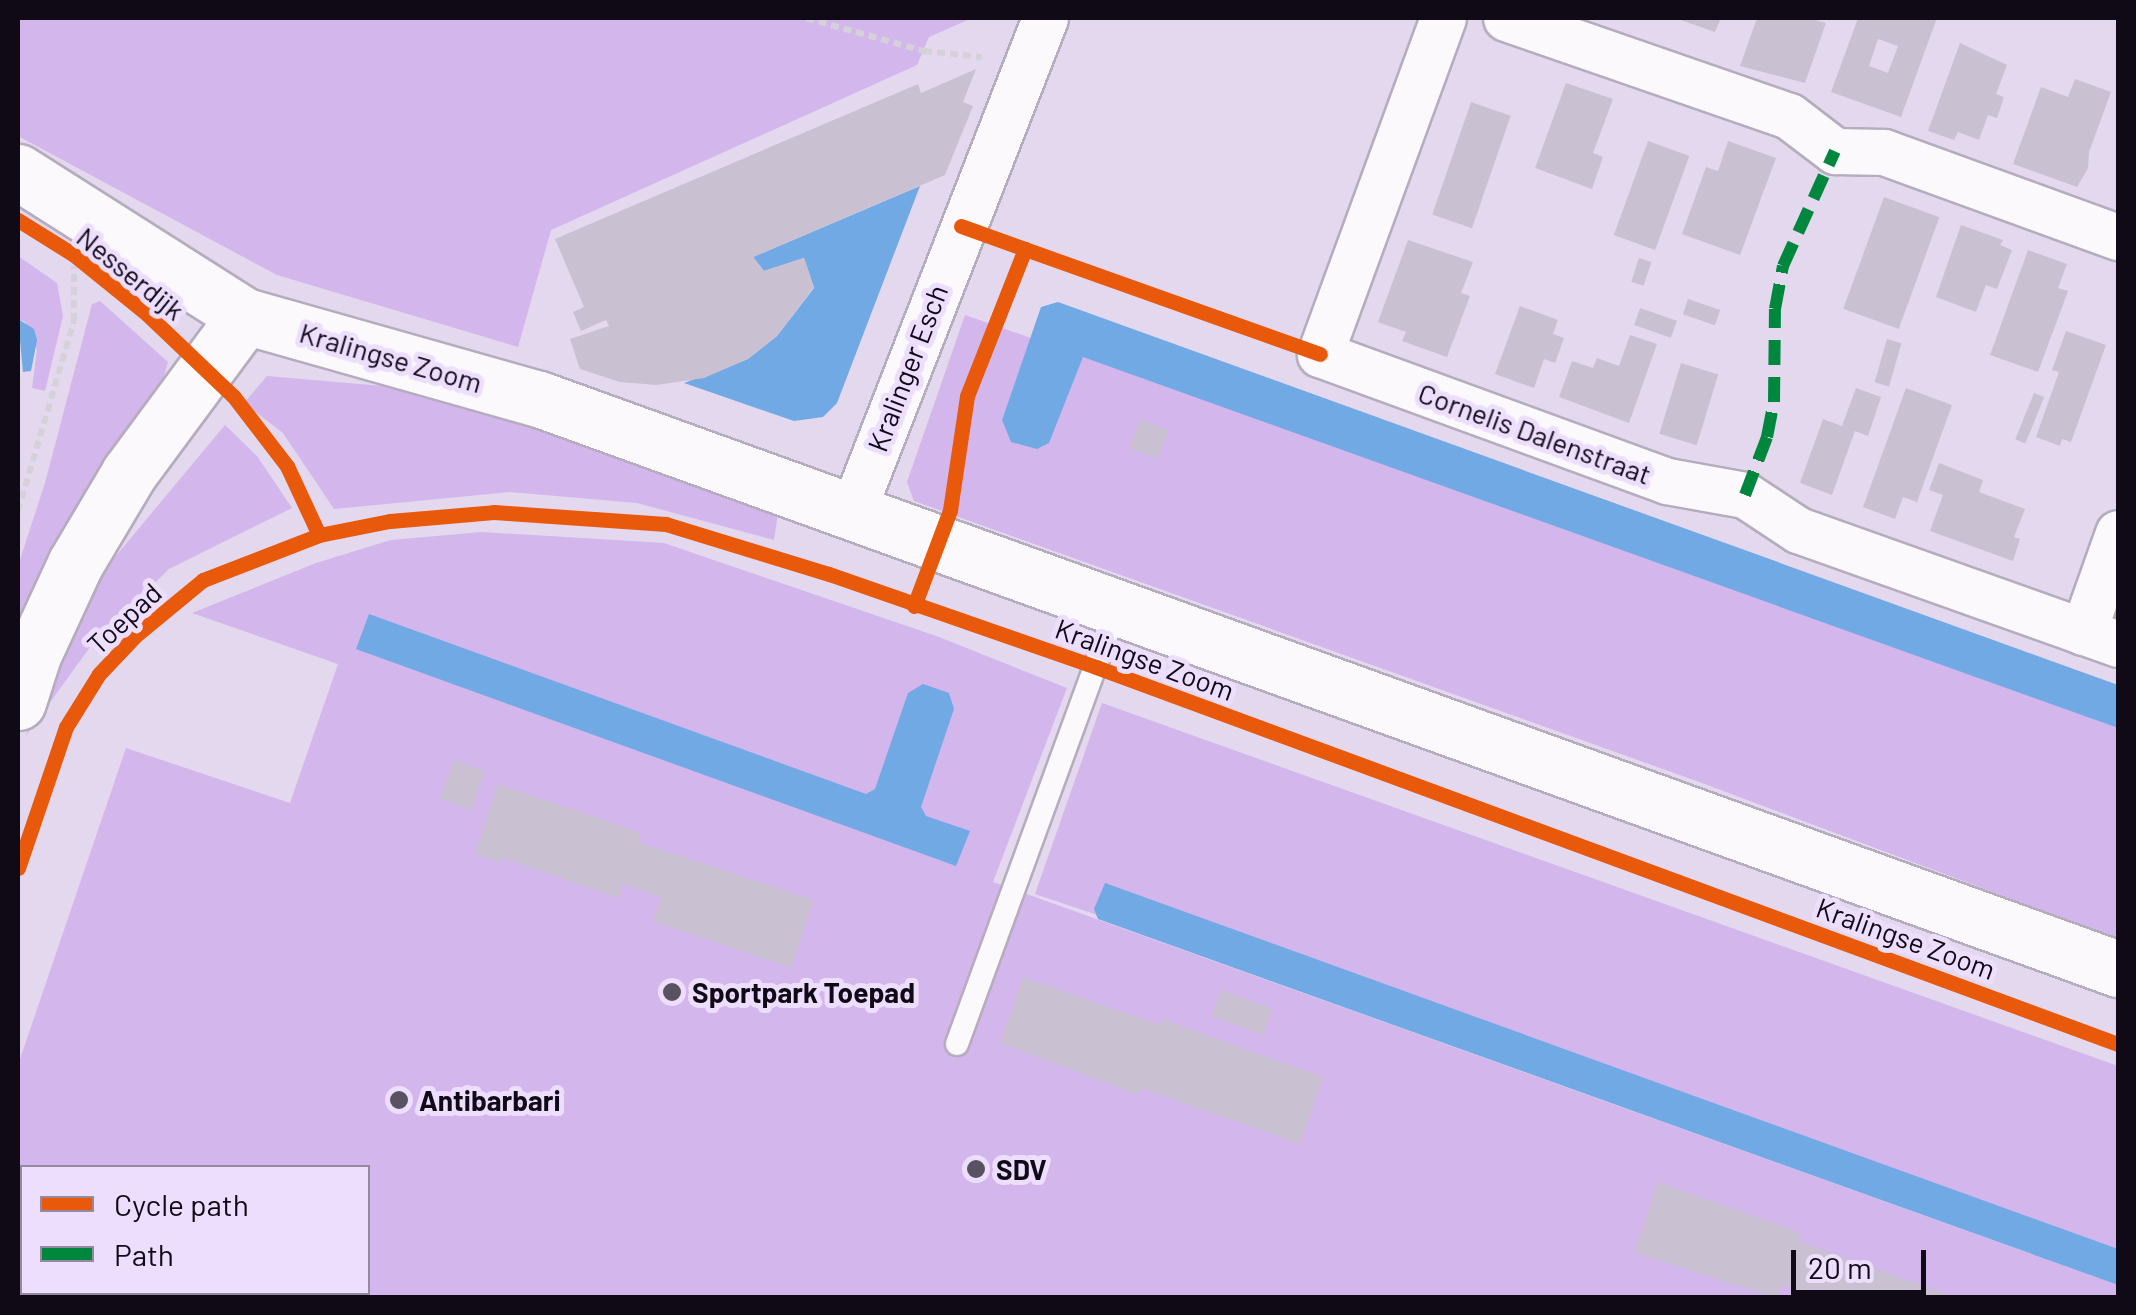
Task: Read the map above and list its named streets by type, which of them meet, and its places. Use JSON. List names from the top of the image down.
{
  "streets": {
    "street": [
      "Nesserdijk",
      "Kralingse Zoom",
      "Kralinger Esch",
      "Cornelis Dalenstraat",
      "Toepad"
    ]
  },
  "crossings": [
    ["Nesserdijk", "Kralingse Zoom"],
    ["Nesserdijk", "Toepad"],
    ["Kralingse Zoom", "Kralinger Esch"],
    ["Kralingse Zoom", "Toepad"]
  ],
  "places": ["Sportpark Toepad", "Antibarbari", "SDV"],
  "legend": ["Cycle path", "Path"],
  "scale_bar": "20 m"
}
